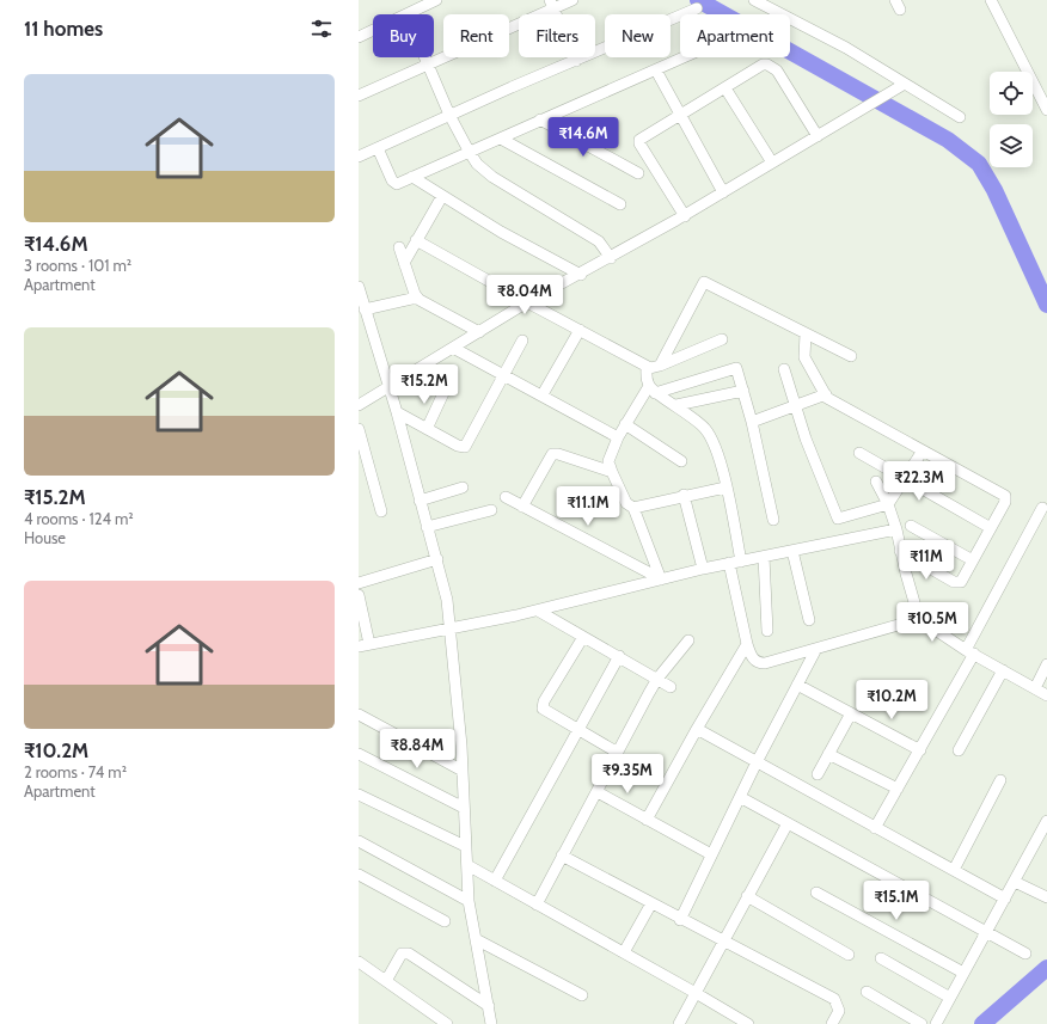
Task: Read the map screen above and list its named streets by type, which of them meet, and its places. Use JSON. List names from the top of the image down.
{
  "page": {
    "heading": "11 homes",
    "chip": [
      "Buy",
      "Rent",
      "Filters",
      "New",
      "Apartment"
    ],
    "list": [
      {
        "name": "₹14.6M",
        "note": "3 rooms · 101 m² · Apartment"
      },
      {
        "name": "₹15.2M",
        "note": "4 rooms · 124 m² · House"
      },
      {
        "name": "₹10.2M",
        "note": "2 rooms · 74 m² · Apartment"
      }
    ],
    "price": [
      "₹14.6M",
      "₹8.04M",
      "₹15.2M",
      "₹22.3M",
      "₹11.1M",
      "₹11M",
      "₹10.5M",
      "₹10.2M",
      "₹8.84M",
      "₹9.35M",
      "₹15.1M"
    ]
  }
}
